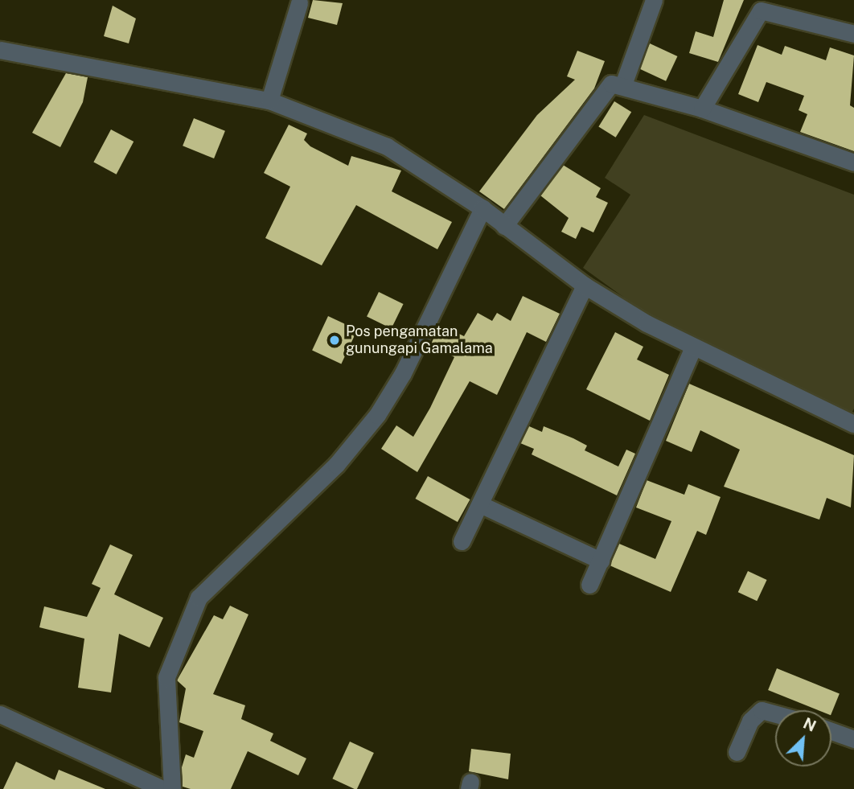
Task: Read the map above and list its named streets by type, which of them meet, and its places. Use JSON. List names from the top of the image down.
{
  "places": ["Pos pengamatan gunungapi Gamalama"],
  "north": "top right"
}
